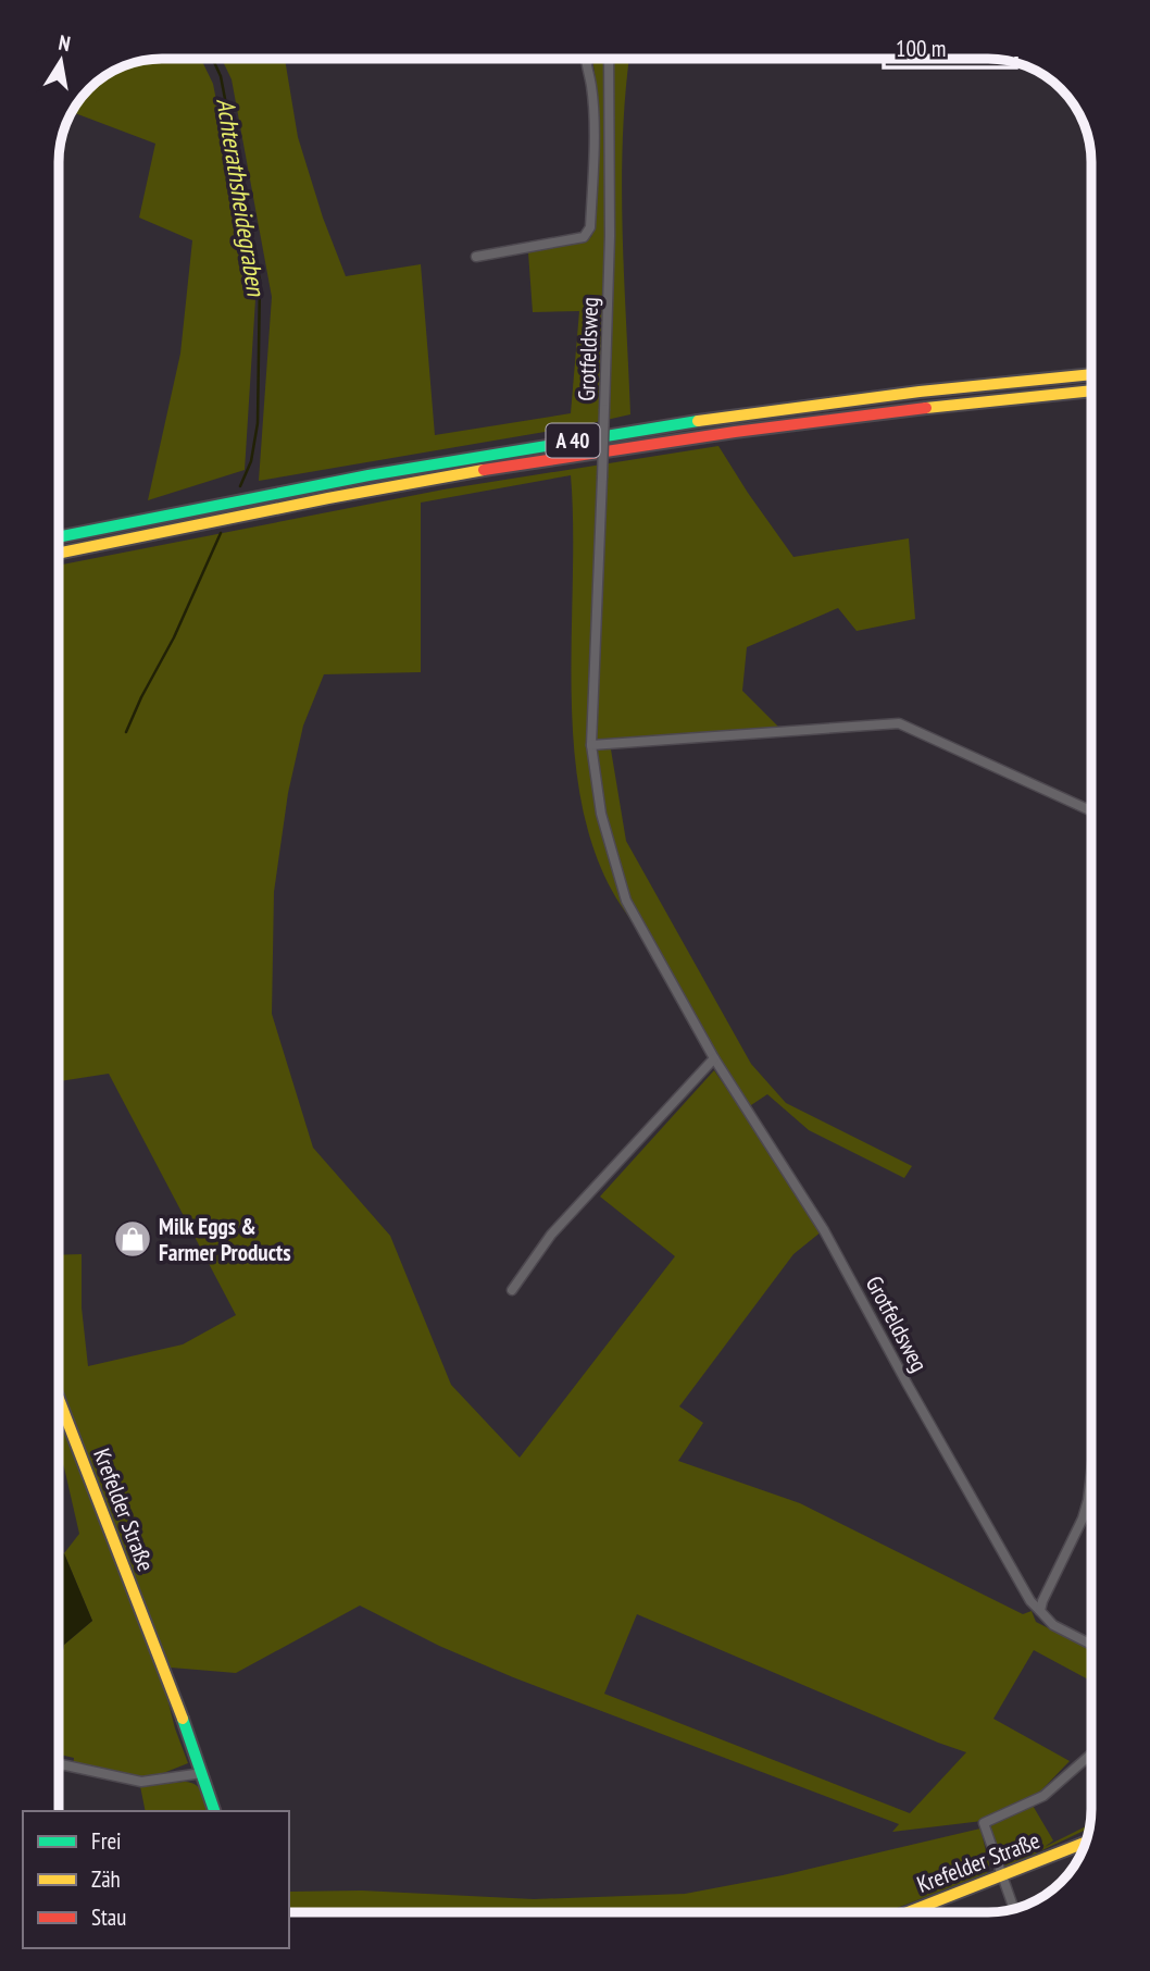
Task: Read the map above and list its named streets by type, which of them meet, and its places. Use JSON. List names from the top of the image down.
{
  "streets": {
    "main road": ["A 40", "Krefelder Straße"],
    "street": ["Grotfeldsweg"]
  },
  "water": ["Achterathsheidegraben"],
  "places": {
    "shop": ["Milk Eggs & Farmer Products"]
  },
  "legend": ["Frei", "Zäh", "Stau"],
  "scale_bar": "100 m",
  "north": "top"
}
